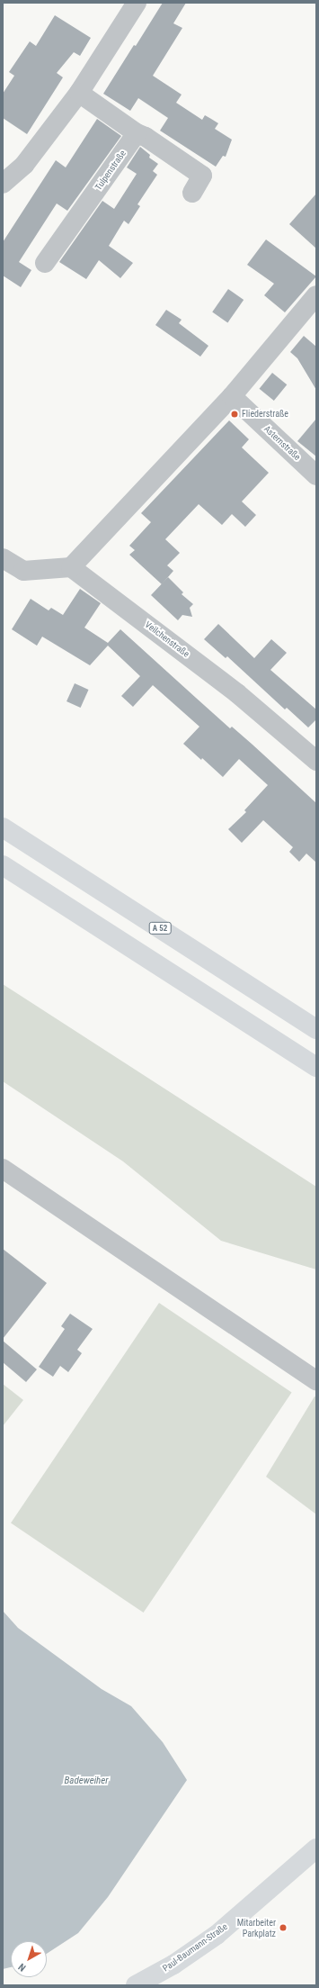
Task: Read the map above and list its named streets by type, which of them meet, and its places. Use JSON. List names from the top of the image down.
{
  "streets": {
    "main road": ["A 52", "Paul-Baumann-Straße"],
    "street": ["Tulpenstraße", "Asternstraße", "Veilchenstraße"]
  },
  "water": ["Badeweiher"],
  "places": ["Fliederstraße", "Mitarbeiter Parkplatz"],
  "north": "bottom left"
}
